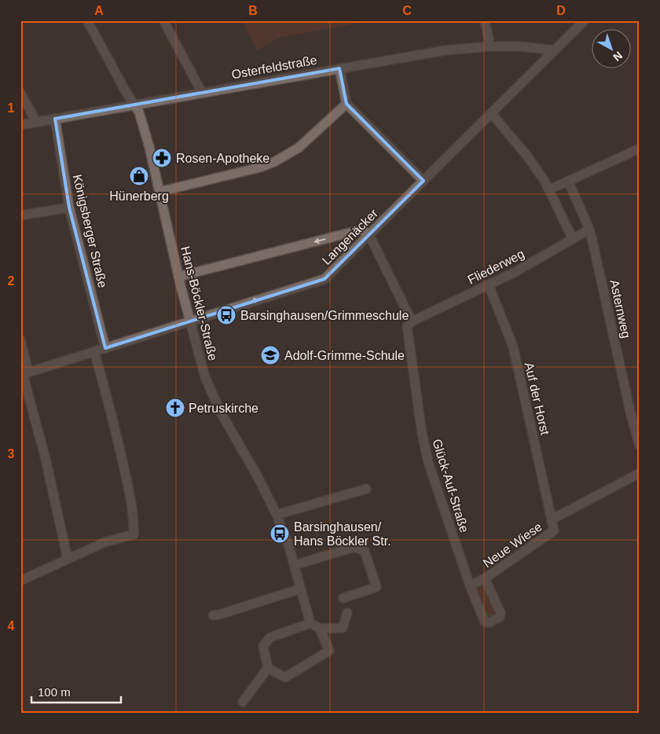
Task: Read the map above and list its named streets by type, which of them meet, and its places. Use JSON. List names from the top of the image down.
{
  "streets": {
    "street": [
      "Osterfeldstraße",
      "Königsberger Straße",
      "Langenäcker",
      "Fliederweg",
      "Hans-Böckler-Straße",
      "Asternweg",
      "Auf der Horst",
      "Glück-Auf-Straße",
      "Neue Wiese"
    ]
  },
  "crossings": [
    ["Osterfeldstraße", "Königsberger Straße"],
    ["Osterfeldstraße", "Langenäcker"],
    ["Osterfeldstraße", "Hans-Böckler-Straße"],
    ["Königsberger Straße", "Langenäcker"],
    ["Langenäcker", "Hans-Böckler-Straße"],
    ["Fliederweg", "Asternweg"],
    ["Fliederweg", "Auf der Horst"],
    ["Fliederweg", "Glück-Auf-Straße"],
    ["Auf der Horst", "Neue Wiese"],
    ["Glück-Auf-Straße", "Neue Wiese"]
  ],
  "places": {
    "pharmacy": ["Rosen-Apotheke"],
    "shop": ["Hünerberg"],
    "bus stop": ["Barsinghausen/Grimmeschule", "Barsinghausen/ Hans Böckler Str."],
    "school or university": ["Adolf-Grimme-Schule"],
    "church": ["Petruskirche"]
  },
  "scale_bar": "100 m",
  "north": "bottom right",
  "grid": {
    "columns": [
      "A",
      "B",
      "C",
      "D"
    ],
    "rows": [
      "1",
      "2",
      "3",
      "4"
    ]
  }
}
